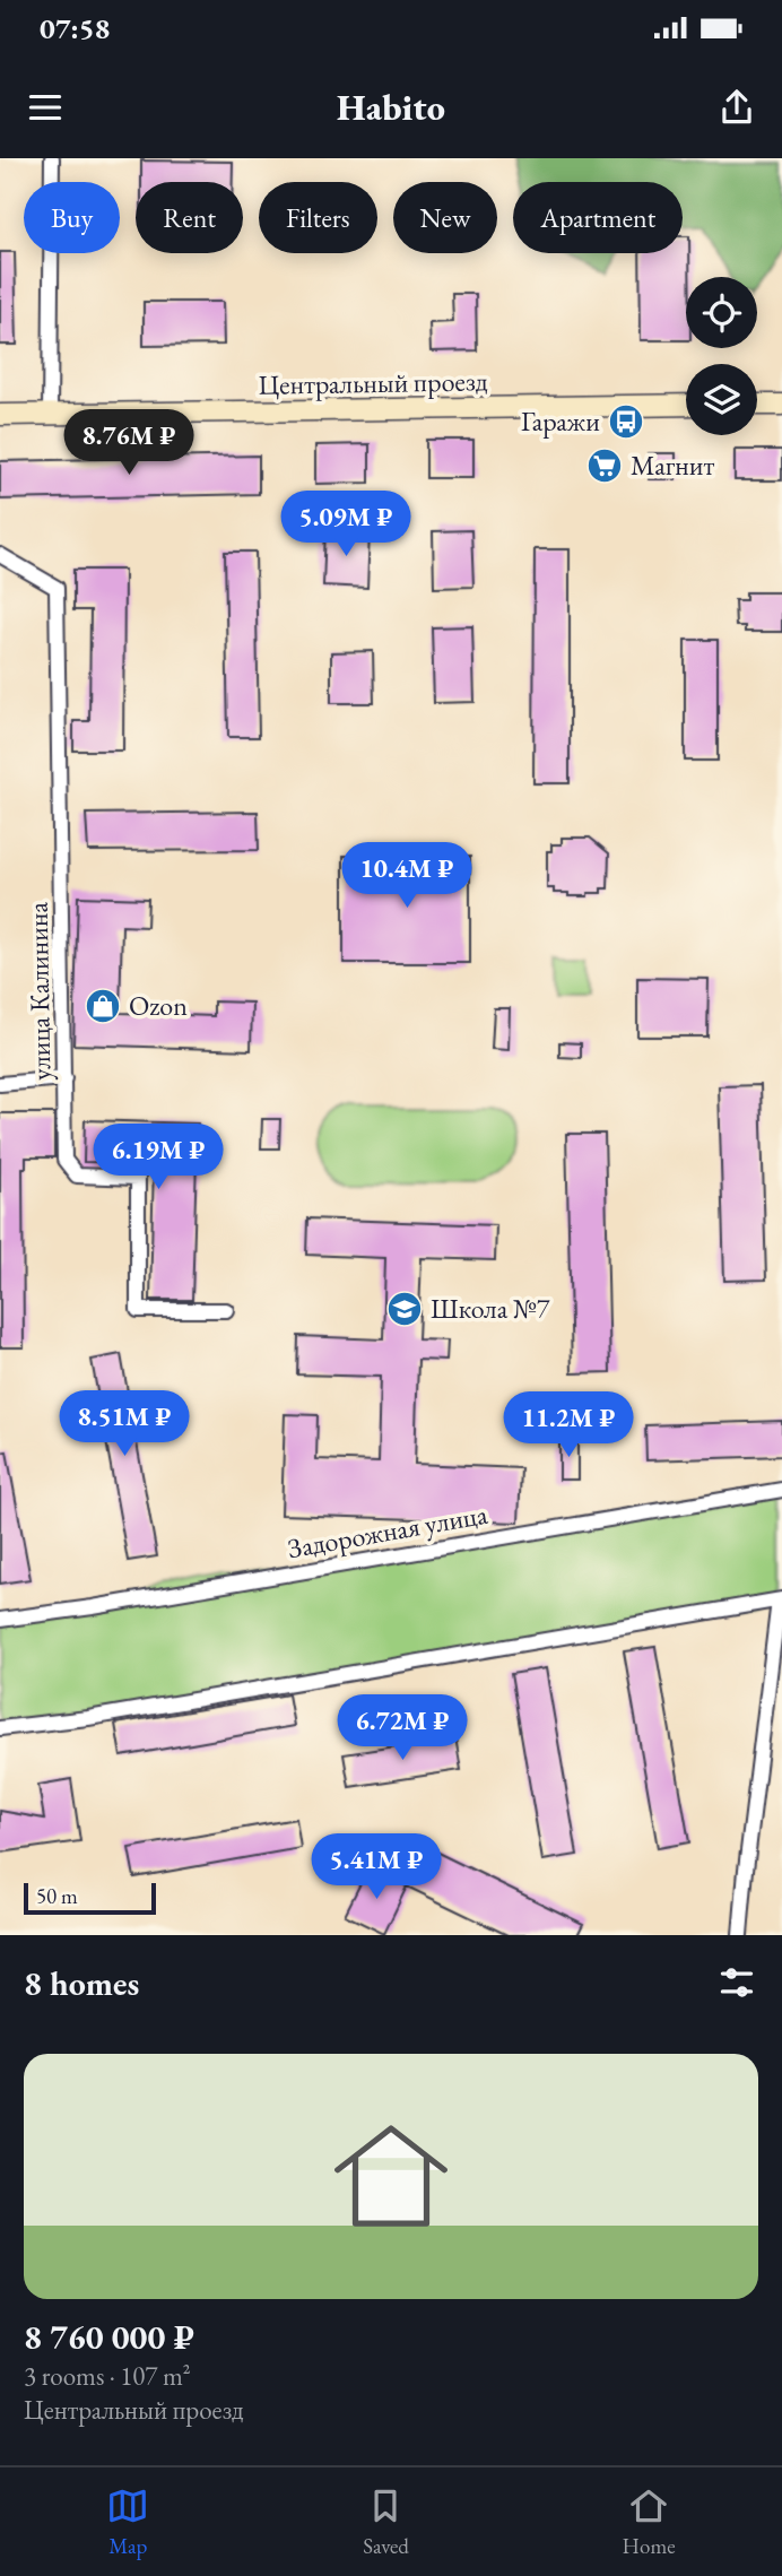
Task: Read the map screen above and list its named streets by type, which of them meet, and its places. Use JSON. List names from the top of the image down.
{
  "streets": {
    "main road": ["Центральный проезд"],
    "street": ["улица Калинина", "Задорожная улица"]
  },
  "places": {
    "bus stop": ["Гаражи"],
    "supermarket": ["Магнит"],
    "shop": ["Ozon"],
    "school or university": ["Школа №7"]
  },
  "scale_bar": "50 m",
  "page": {
    "status": "07:58",
    "header": "Habito",
    "chip": [
      "Buy",
      "Rent",
      "Filters",
      "New",
      "Apartment"
    ],
    "price": [
      "8.76M ₽",
      "5.09M ₽",
      "10.4M ₽",
      "6.19M ₽",
      "8.51M ₽",
      "11.2M ₽",
      "6.72M ₽",
      "5.41M ₽"
    ],
    "scale": "50 m",
    "heading": "8 homes",
    "list": [
      {
        "name": "8 760 000 ₽",
        "note": "3 rooms · 107 m² · Центральный проезд"
      }
    ],
    "tabs": ["Map", "Saved", "Home"]
  }
}
